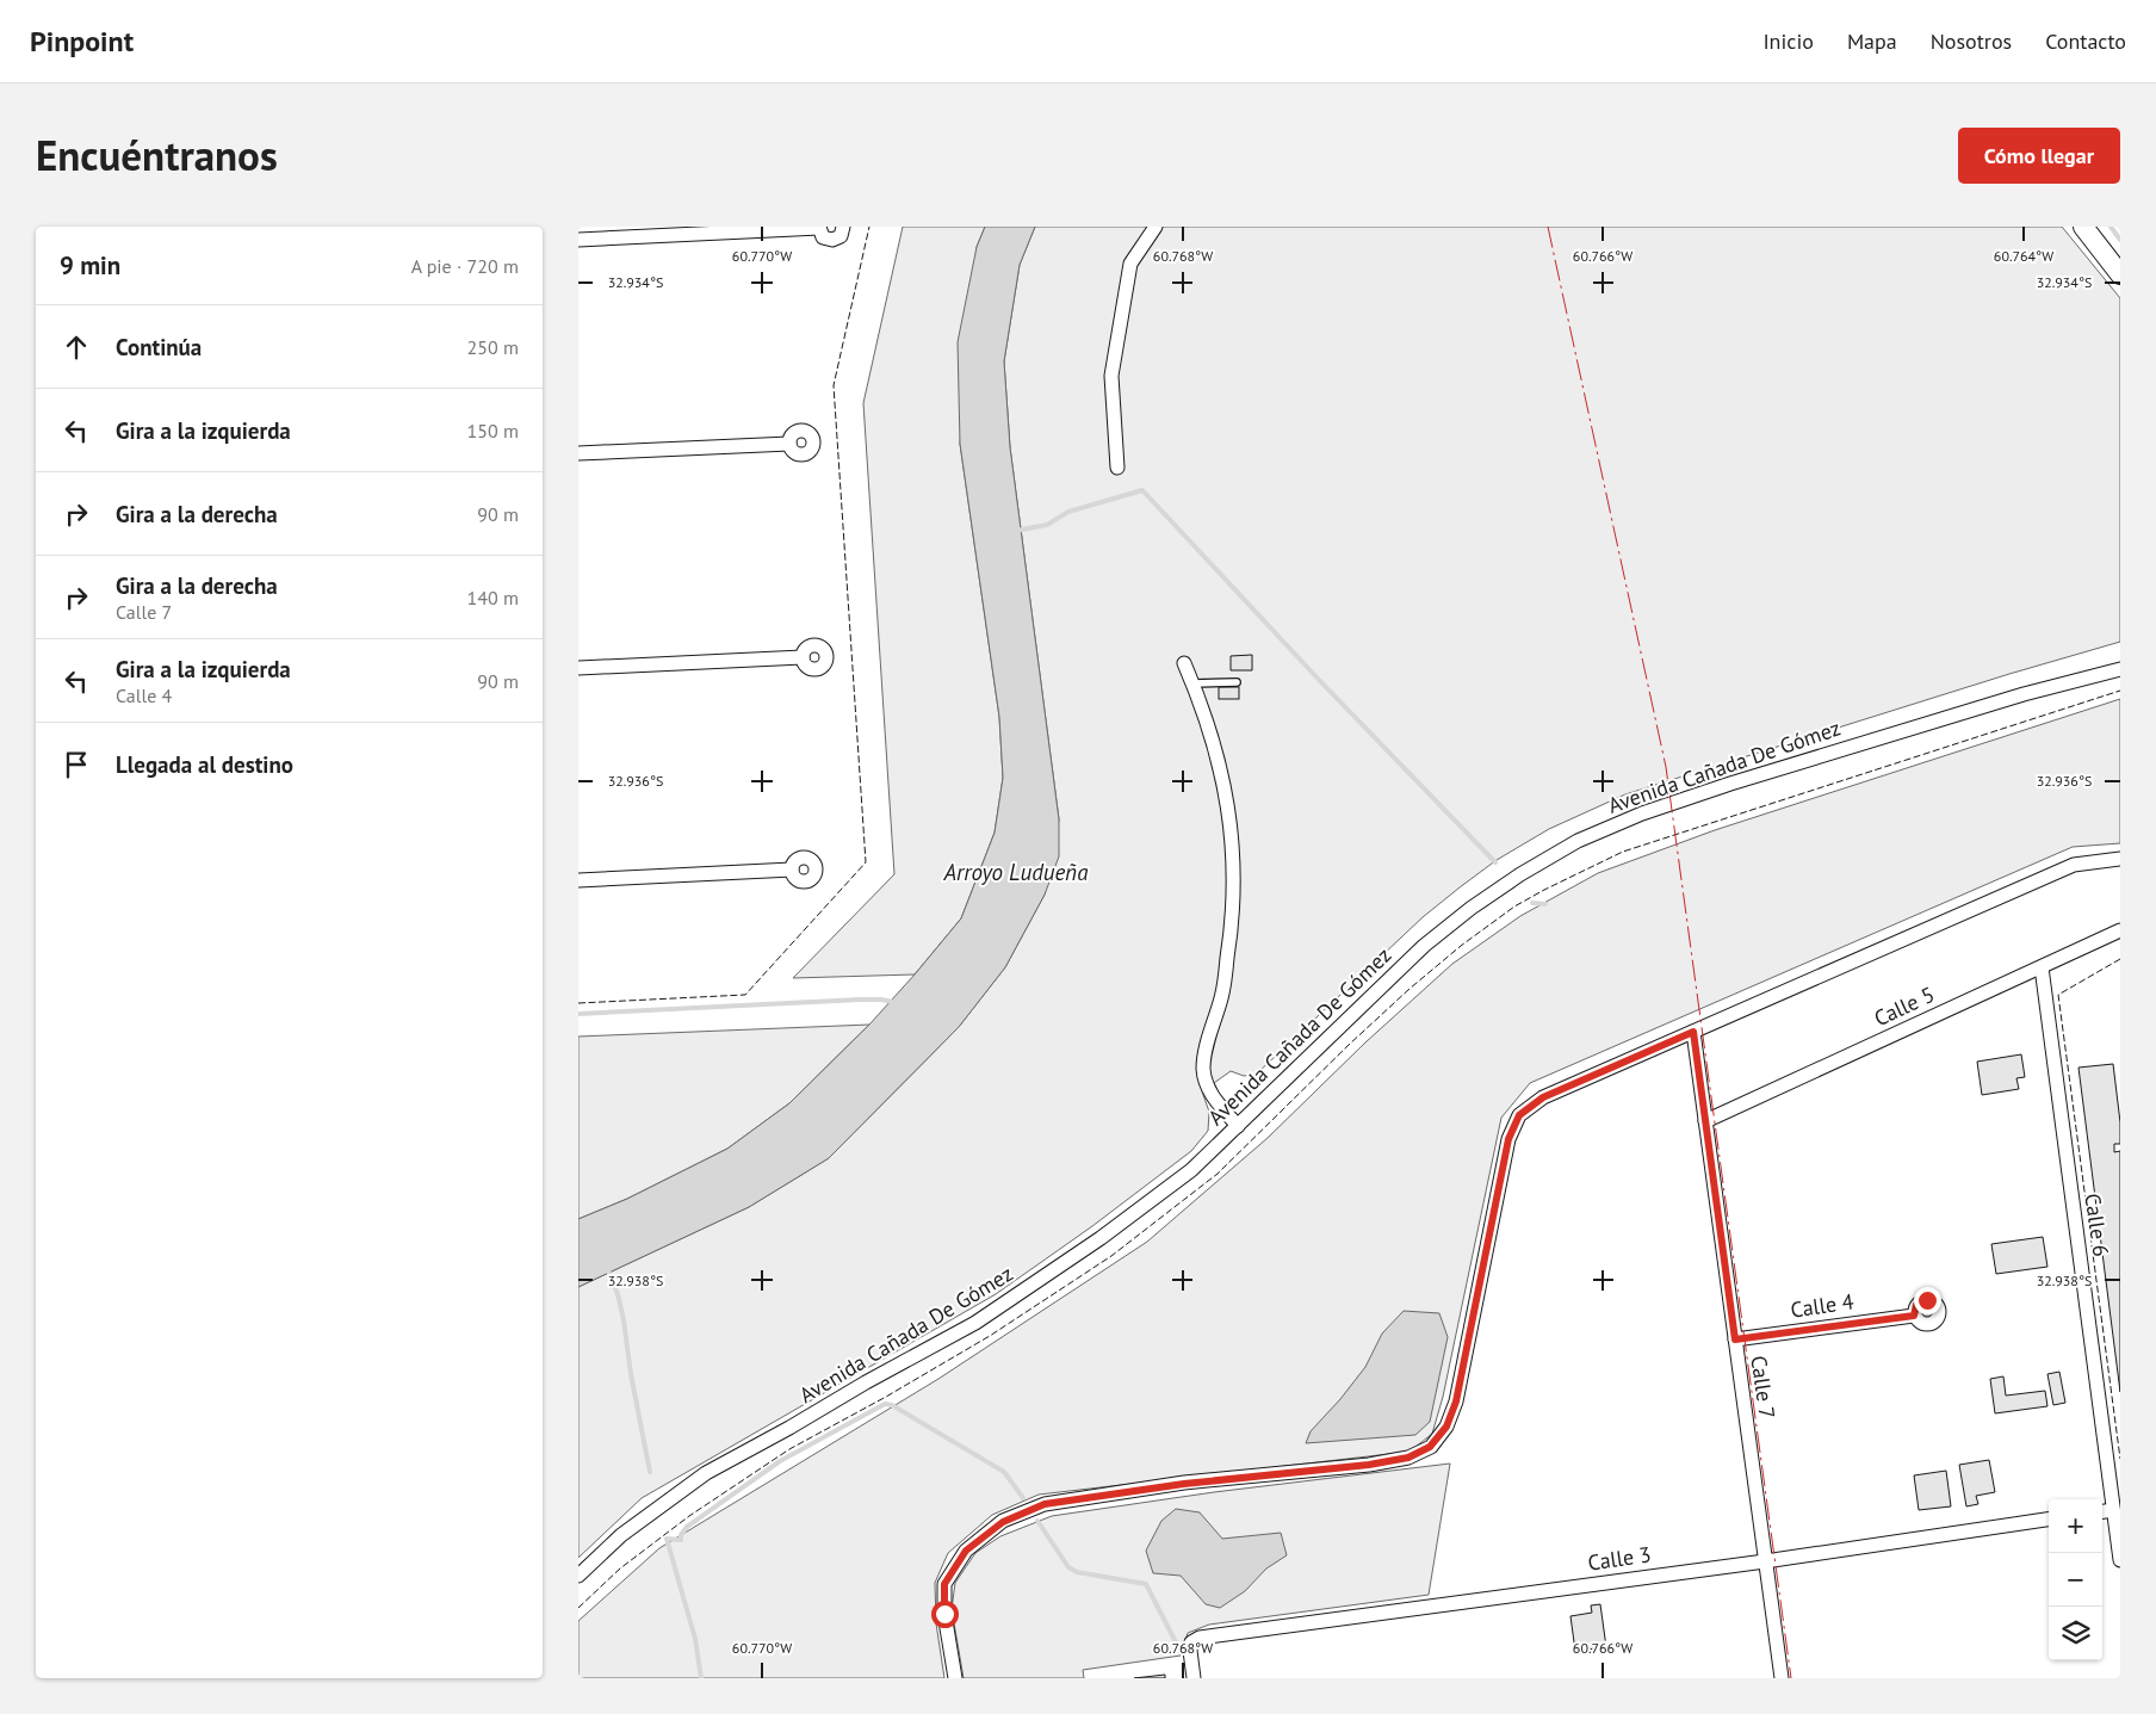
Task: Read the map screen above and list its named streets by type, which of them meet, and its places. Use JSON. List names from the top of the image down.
{
  "streets": {
    "street": [
      "Avenida Cañada De Gómez",
      "Calle 5",
      "Calle 6",
      "Calle 4",
      "Calle 7",
      "Calle 3"
    ]
  },
  "crossings": [
    ["Calle 5", "Calle 6"],
    ["Calle 5", "Calle 7"],
    ["Calle 4", "Calle 7"],
    ["Calle 7", "Calle 3"]
  ],
  "water": ["Arroyo Ludueña"],
  "page": {
    "header": "Pinpoint",
    "nav": [
      "Inicio",
      "Mapa",
      "Nosotros",
      "Contacto"
    ],
    "title": "Encuéntranos",
    "buttons": "Cómo llegar",
    "heading": ["9 min", "A pie · 720 m"],
    "list": [
      ["Continúa", "250 m"],
      ["Gira a la izquierda", "150 m"],
      ["Gira a la derecha", "90 m"],
      ["Gira a la derecha", "Calle 7", "140 m"],
      ["Gira a la izquierda", "Calle 4", "90 m"],
      "Llegada al destino"
    ],
    "map_buttons": ["+", "−"]
  },
  "coordinates": [
    "60.770°W",
    "60.768°W",
    "60.766°W",
    "60.764°W",
    "32.934°S",
    "32.936°S",
    "32.938°S"
  ]
}
